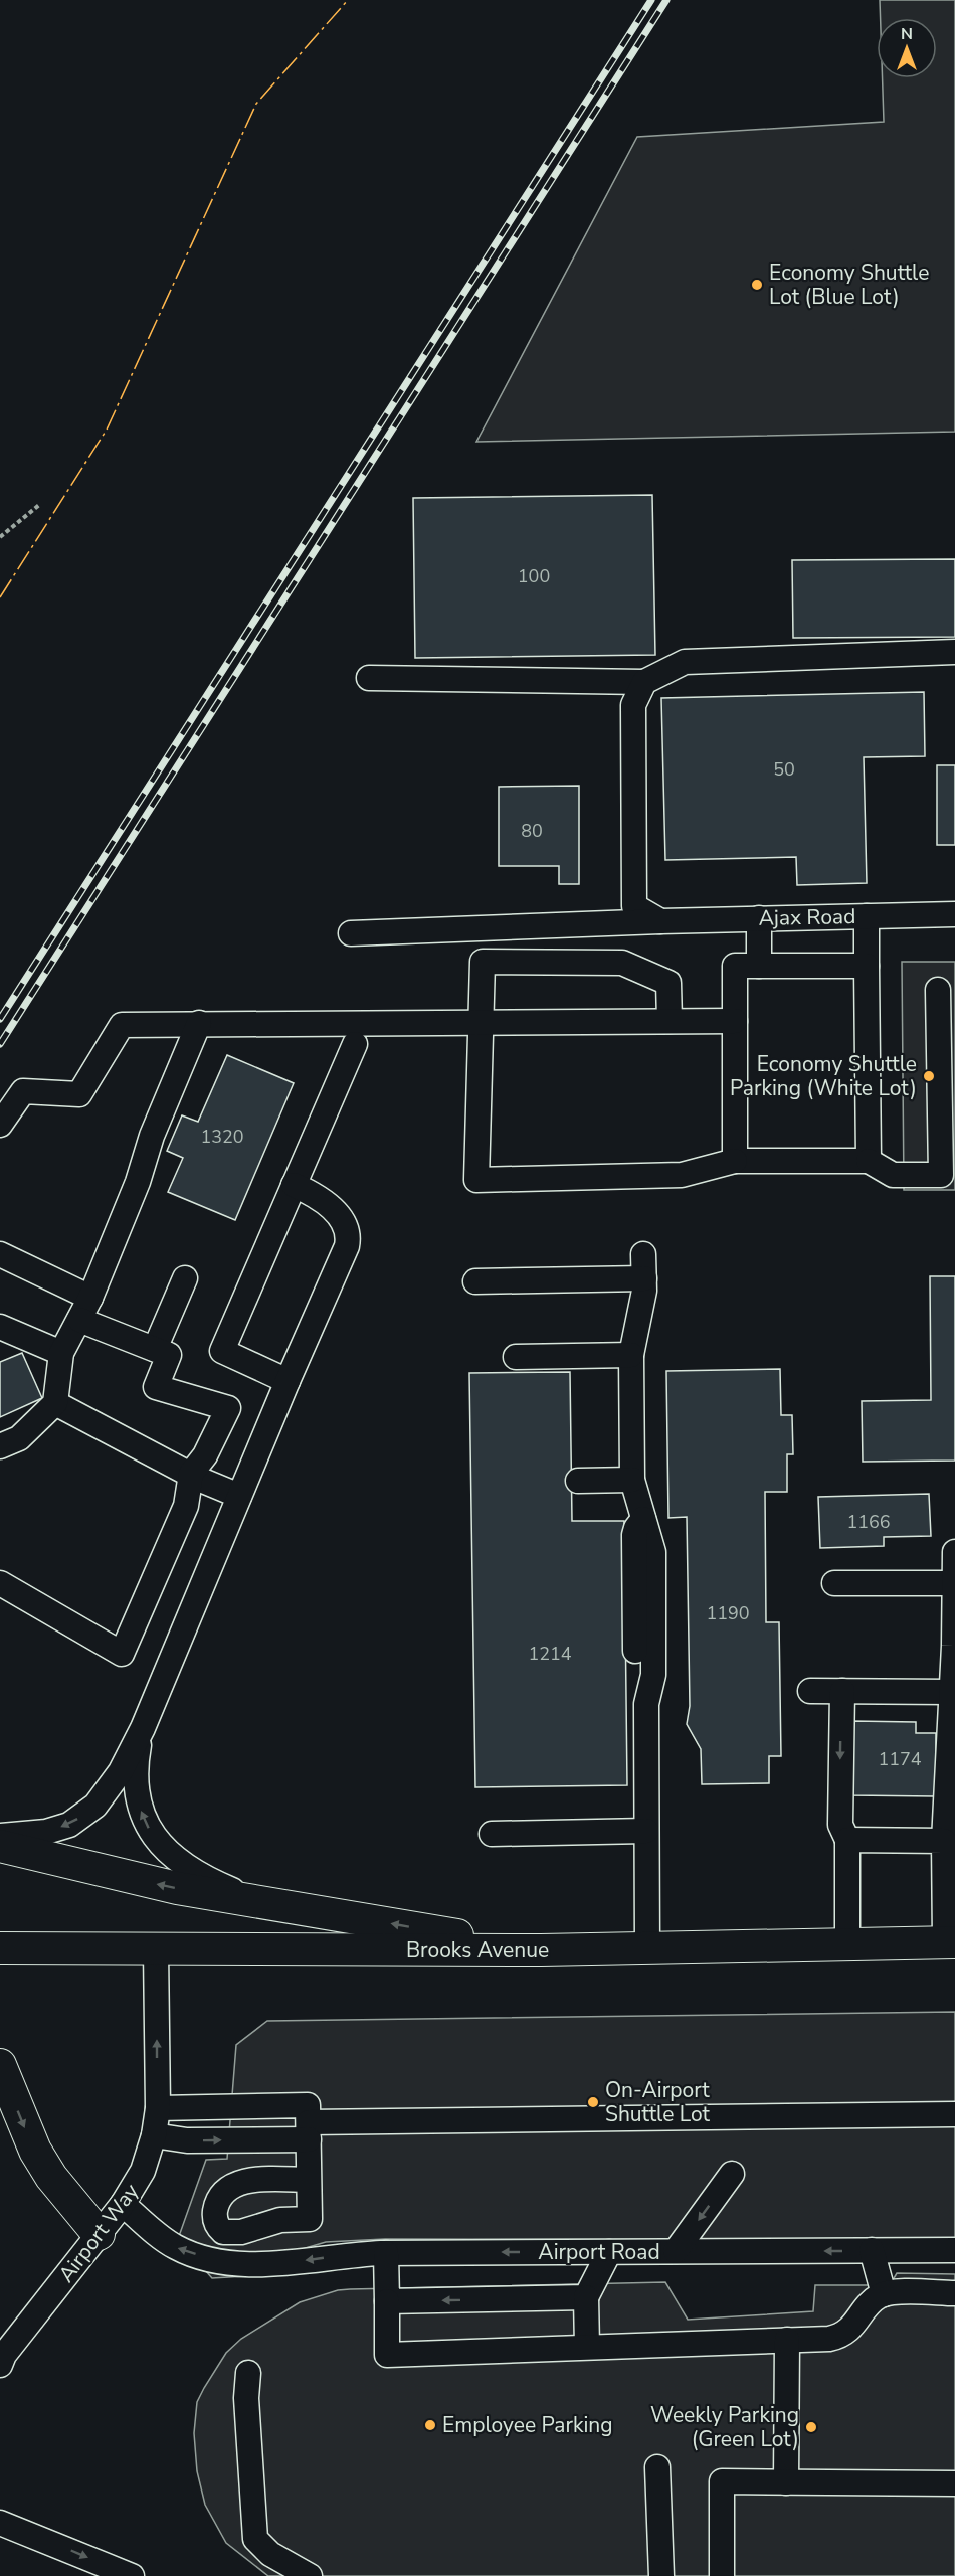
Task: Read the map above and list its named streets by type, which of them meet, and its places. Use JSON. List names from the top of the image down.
{
  "streets": {
    "main road": ["Brooks Avenue"],
    "street": ["Ajax Road", "Airport Way", "Airport Road"]
  },
  "crossings": [
    ["Brooks Avenue", "Airport Way"],
    ["Airport Way", "Airport Road"]
  ],
  "places": [
    "Economy Shuttle Lot (Blue Lot)",
    "Economy Shuttle Parking (White Lot)",
    "On-Airport Shuttle Lot",
    "Employee Parking",
    "Weekly Parking (Green Lot)"
  ],
  "house_numbers": [
    "100",
    "50",
    "80",
    "1320",
    "1166",
    "1190",
    "1214",
    "1174"
  ],
  "north": "top"
}
